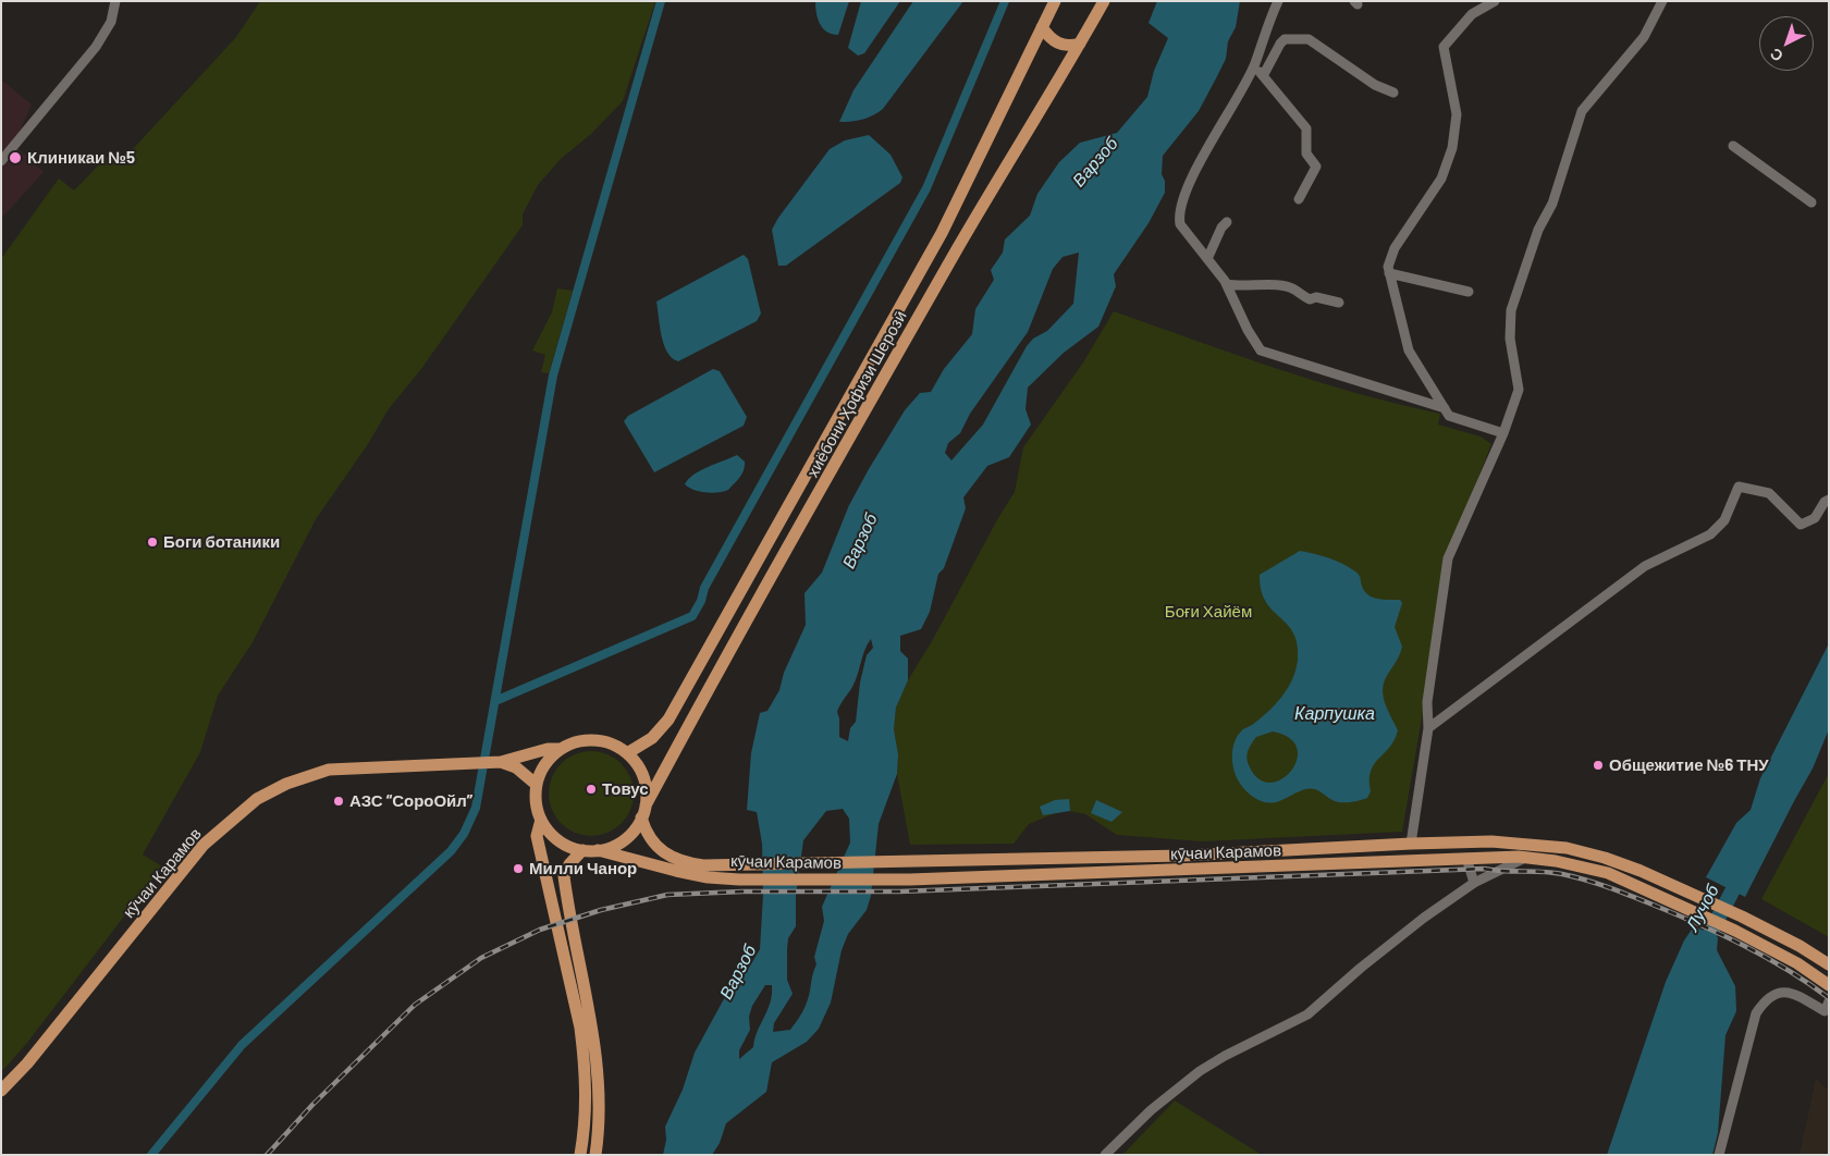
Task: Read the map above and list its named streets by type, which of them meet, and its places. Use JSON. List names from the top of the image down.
{
  "streets": {
    "main road": ["хиёбони Ҳофизи Шерозӣ", "кӯчаи Карамов"]
  },
  "crossings": [
    ["хиёбони Ҳофизи Шерозӣ", "кӯчаи Карамов"]
  ],
  "water": ["Варзоб", "Карпушка", "Лучоб"],
  "parks": ["Боғи Хайём"],
  "places": [
    "Клиникаи №5",
    "Боги ботаники",
    "Общежитие №6 ТНУ",
    "Товус",
    "АЗС “СороОйл”",
    "Милли Чанор"
  ],
  "north": "bottom left"
}
